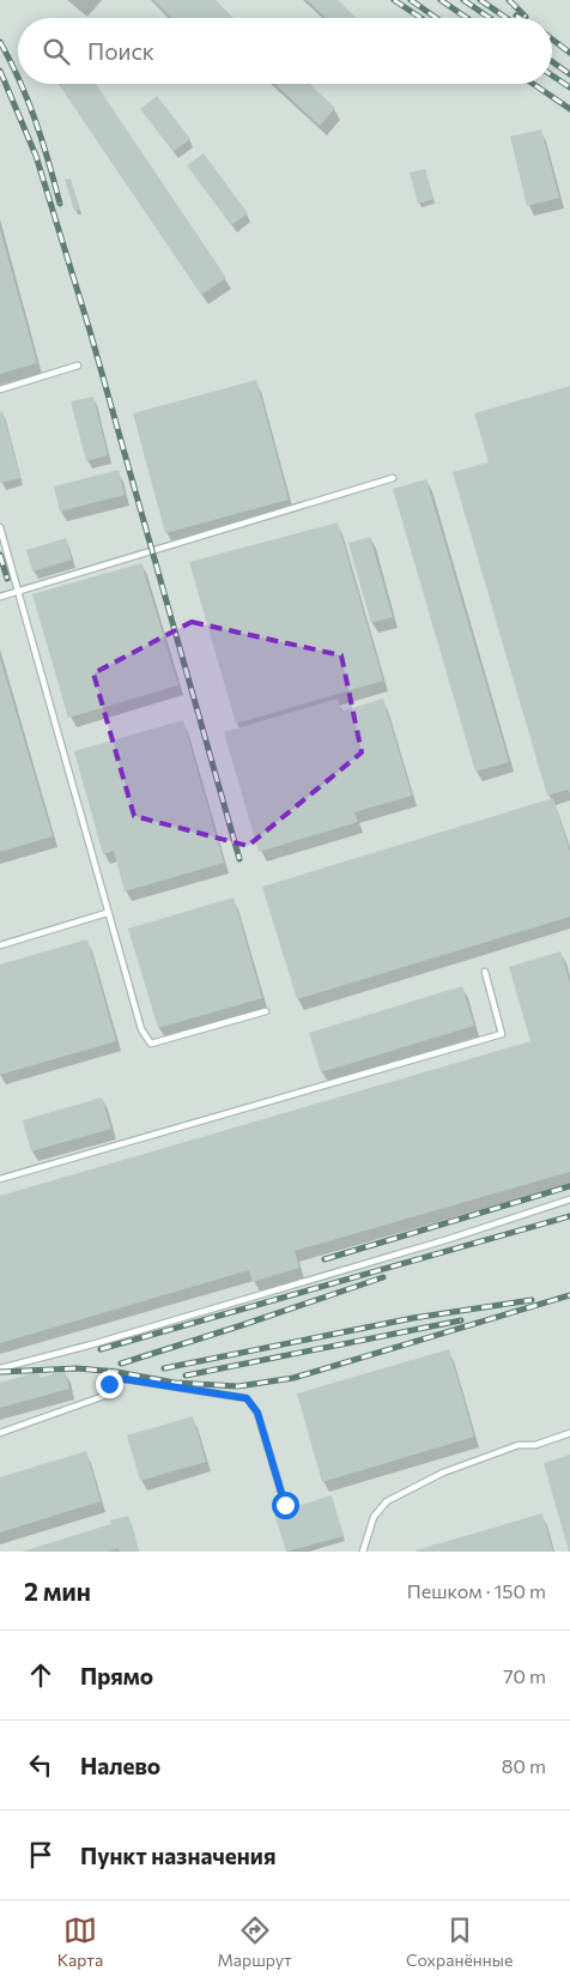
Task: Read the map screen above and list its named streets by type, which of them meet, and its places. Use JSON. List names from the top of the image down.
{
  "page": {
    "search": "Поиск",
    "heading": ["2 мин", "Пешком · 150 m"],
    "list": [
      ["Прямо", "70 m"],
      ["Налево", "80 m"],
      "Пункт назначения"
    ],
    "nav": ["Карта", "Маршрут", "Сохранённые"]
  }
}
